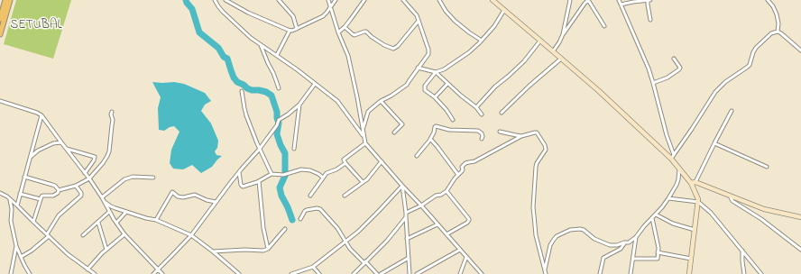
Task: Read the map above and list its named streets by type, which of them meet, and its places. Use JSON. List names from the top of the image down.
{
  "parks": ["SETUBAL"]
}
